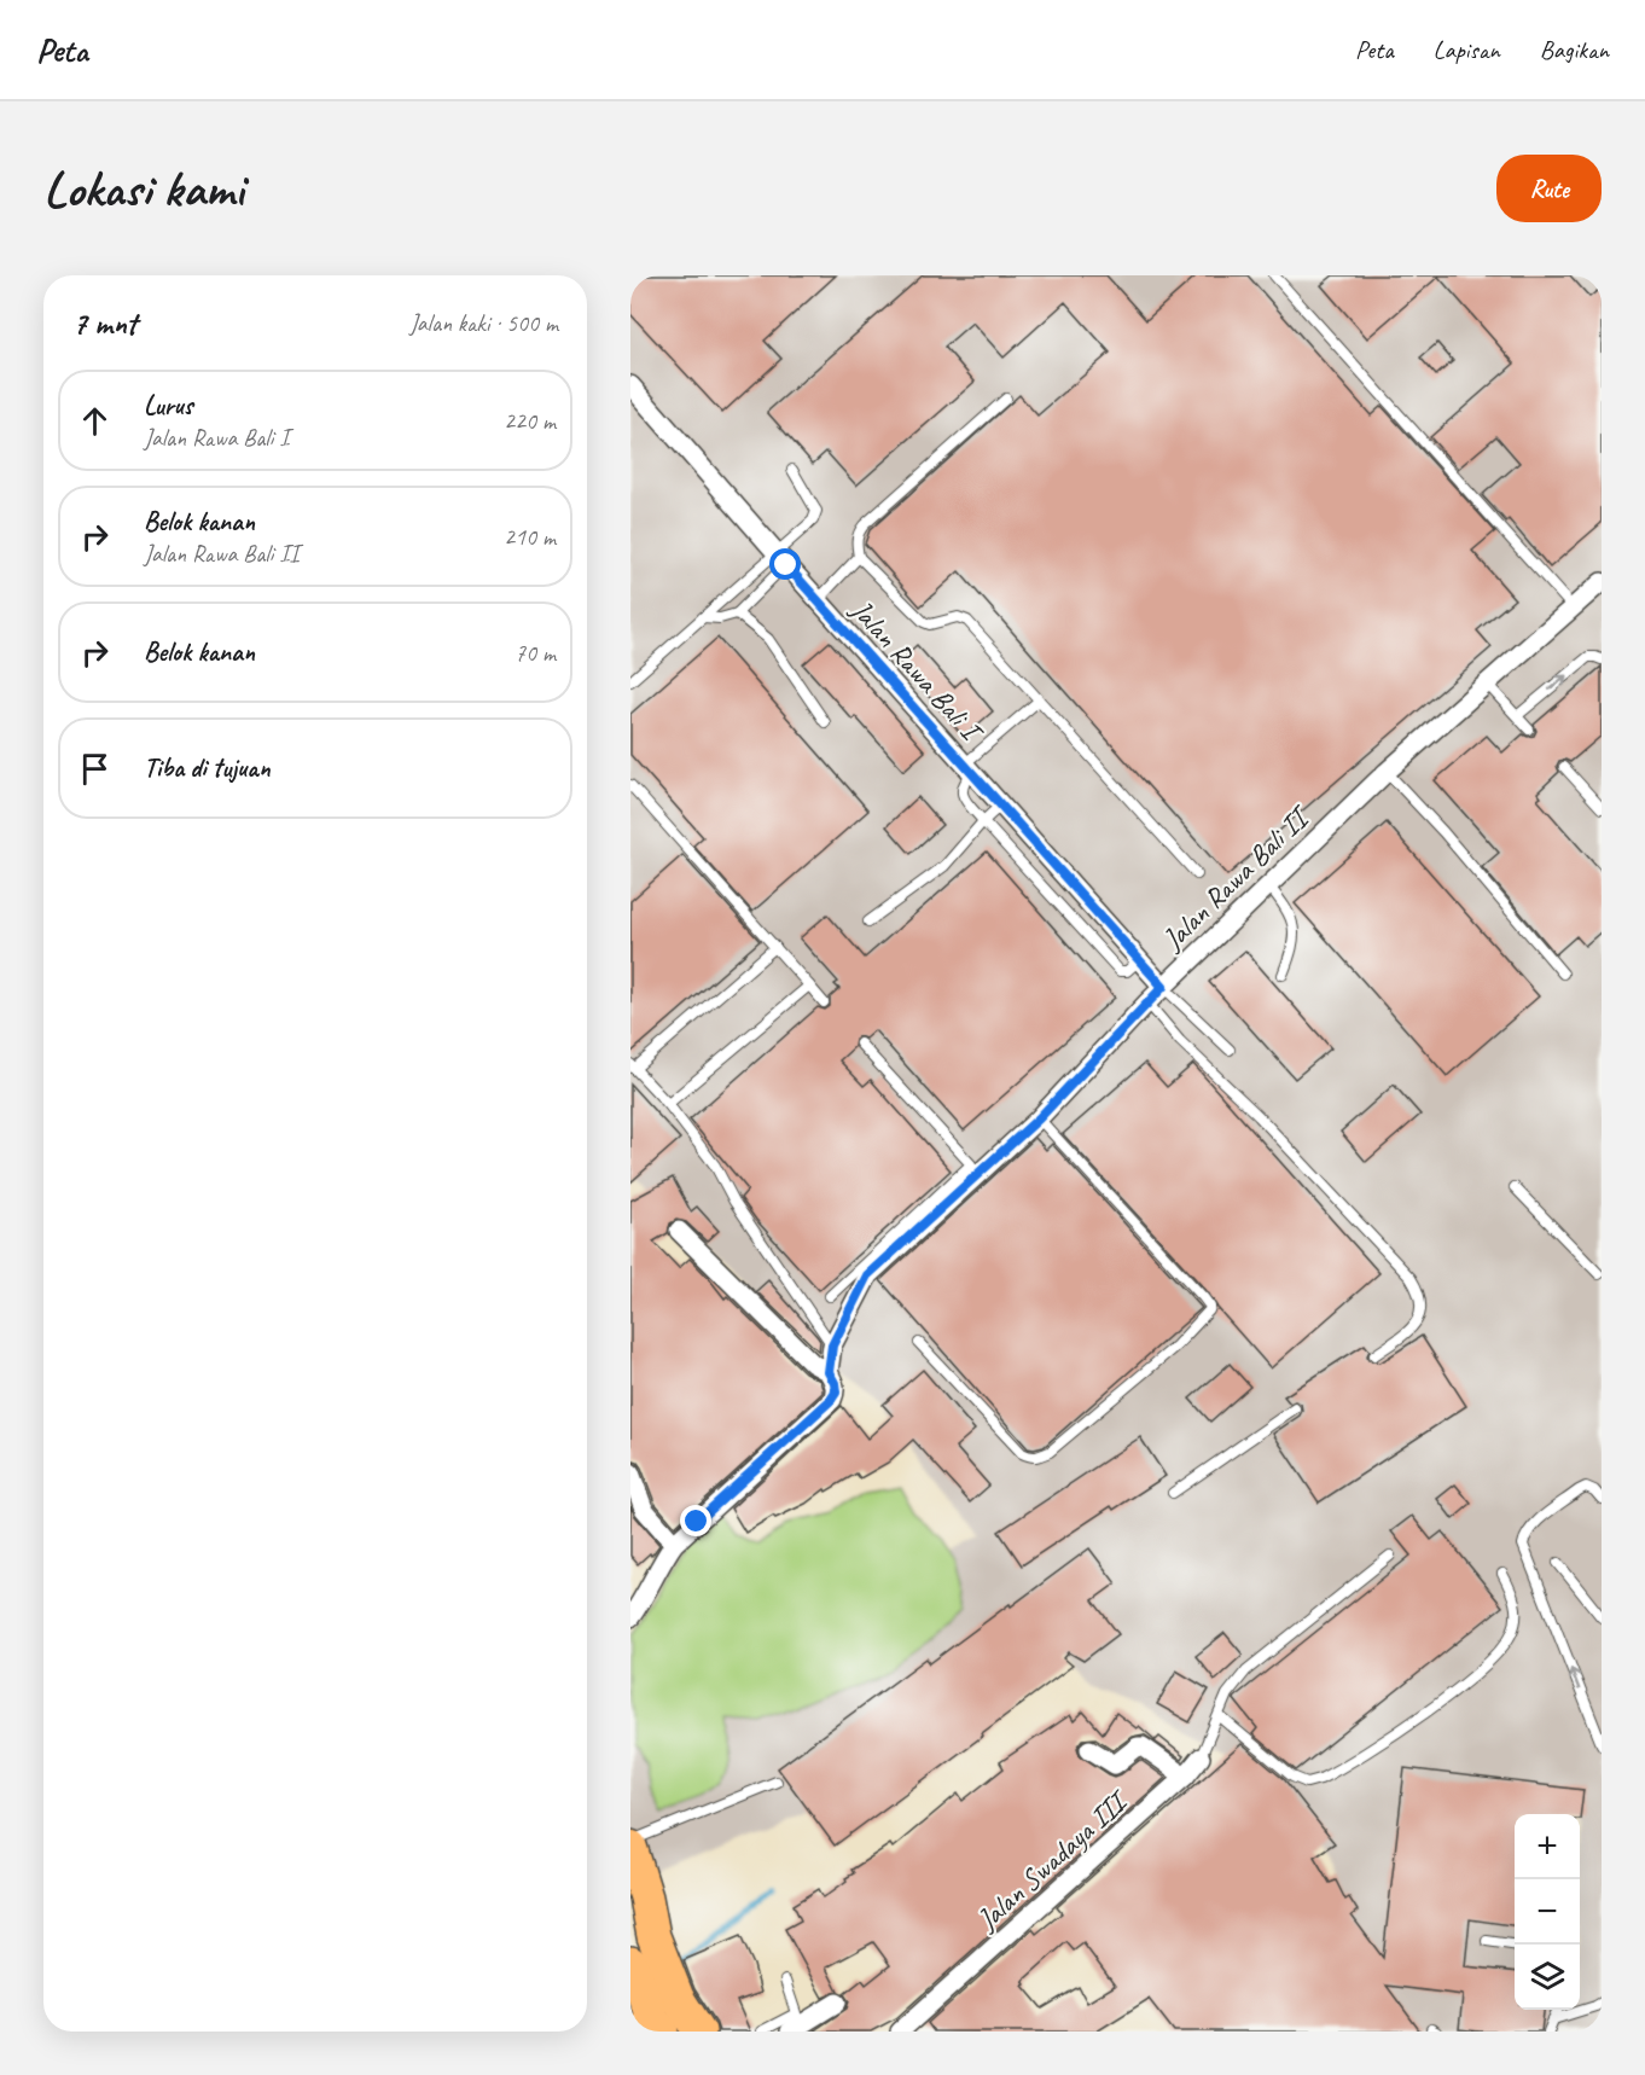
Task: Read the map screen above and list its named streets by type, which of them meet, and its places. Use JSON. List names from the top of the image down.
{
  "streets": {
    "street": ["Jalan Rawa Bali I", "Jalan Rawa Bali II", "Jalan Swadaya III"]
  },
  "crossings": [
    ["Jalan Rawa Bali I", "Jalan Rawa Bali II"]
  ],
  "page": {
    "header": "Peta",
    "nav": ["Peta", "Lapisan", "Bagikan"],
    "buttons": "Rute",
    "title": "Lokasi kami",
    "heading": ["7 mnt", "Jalan kaki · 500 m"],
    "list": [
      ["Lurus", "Jalan Rawa Bali I", "220 m"],
      ["Belok kanan", "Jalan Rawa Bali II", "210 m"],
      ["Belok kanan", "70 m"],
      "Tiba di tujuan"
    ],
    "map_buttons": ["+", "−"]
  }
}
